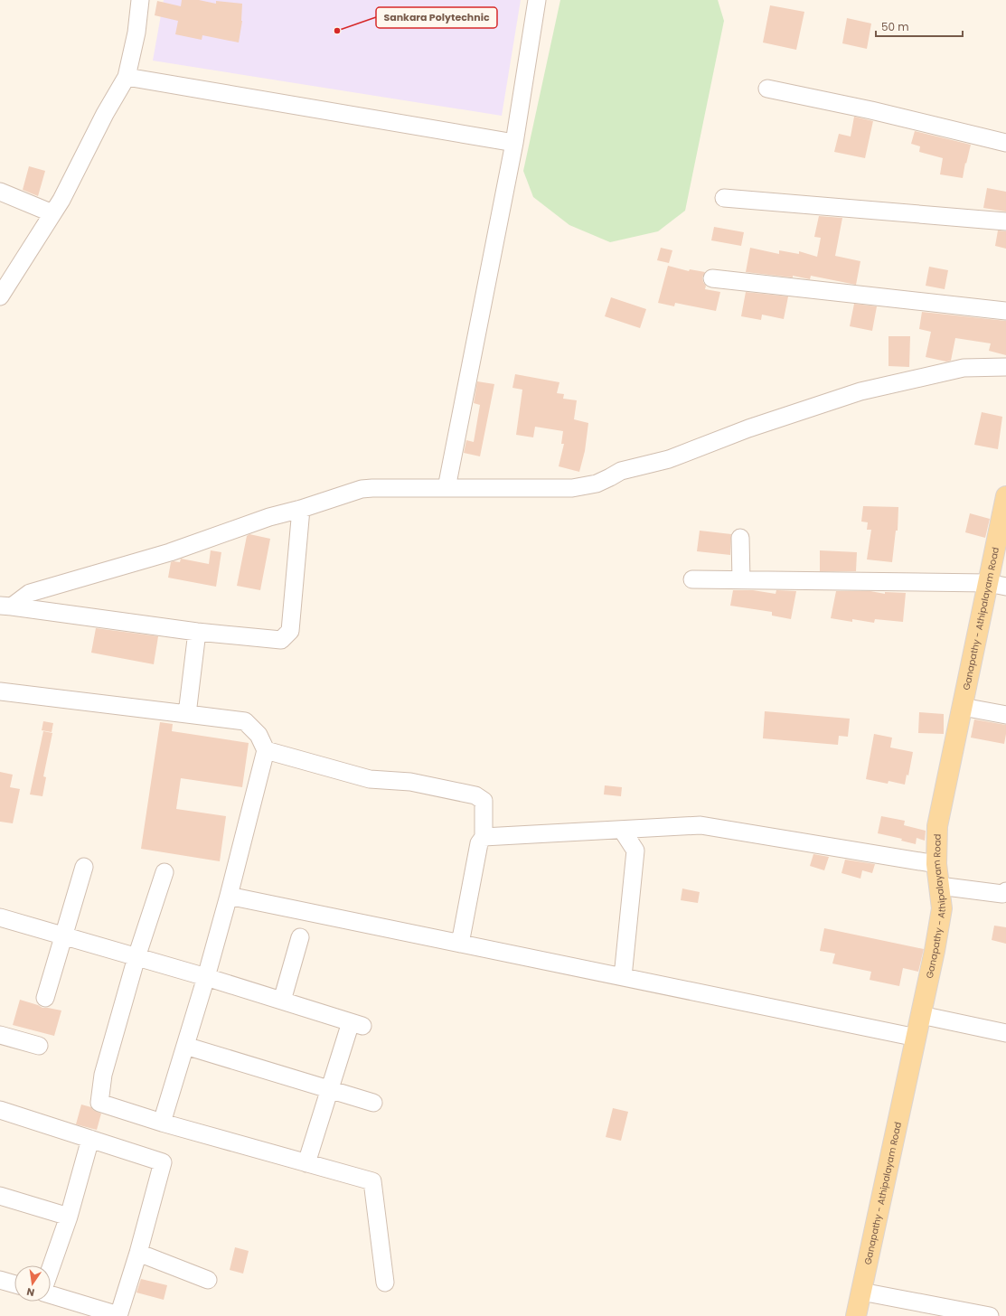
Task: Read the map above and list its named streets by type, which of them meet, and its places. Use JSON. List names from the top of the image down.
{
  "streets": {
    "main road": ["Ganapathy - Athipalayam Road"]
  },
  "places": ["Sankara Polytechnic"],
  "scale_bar": "50 m",
  "north": "bottom"
}
